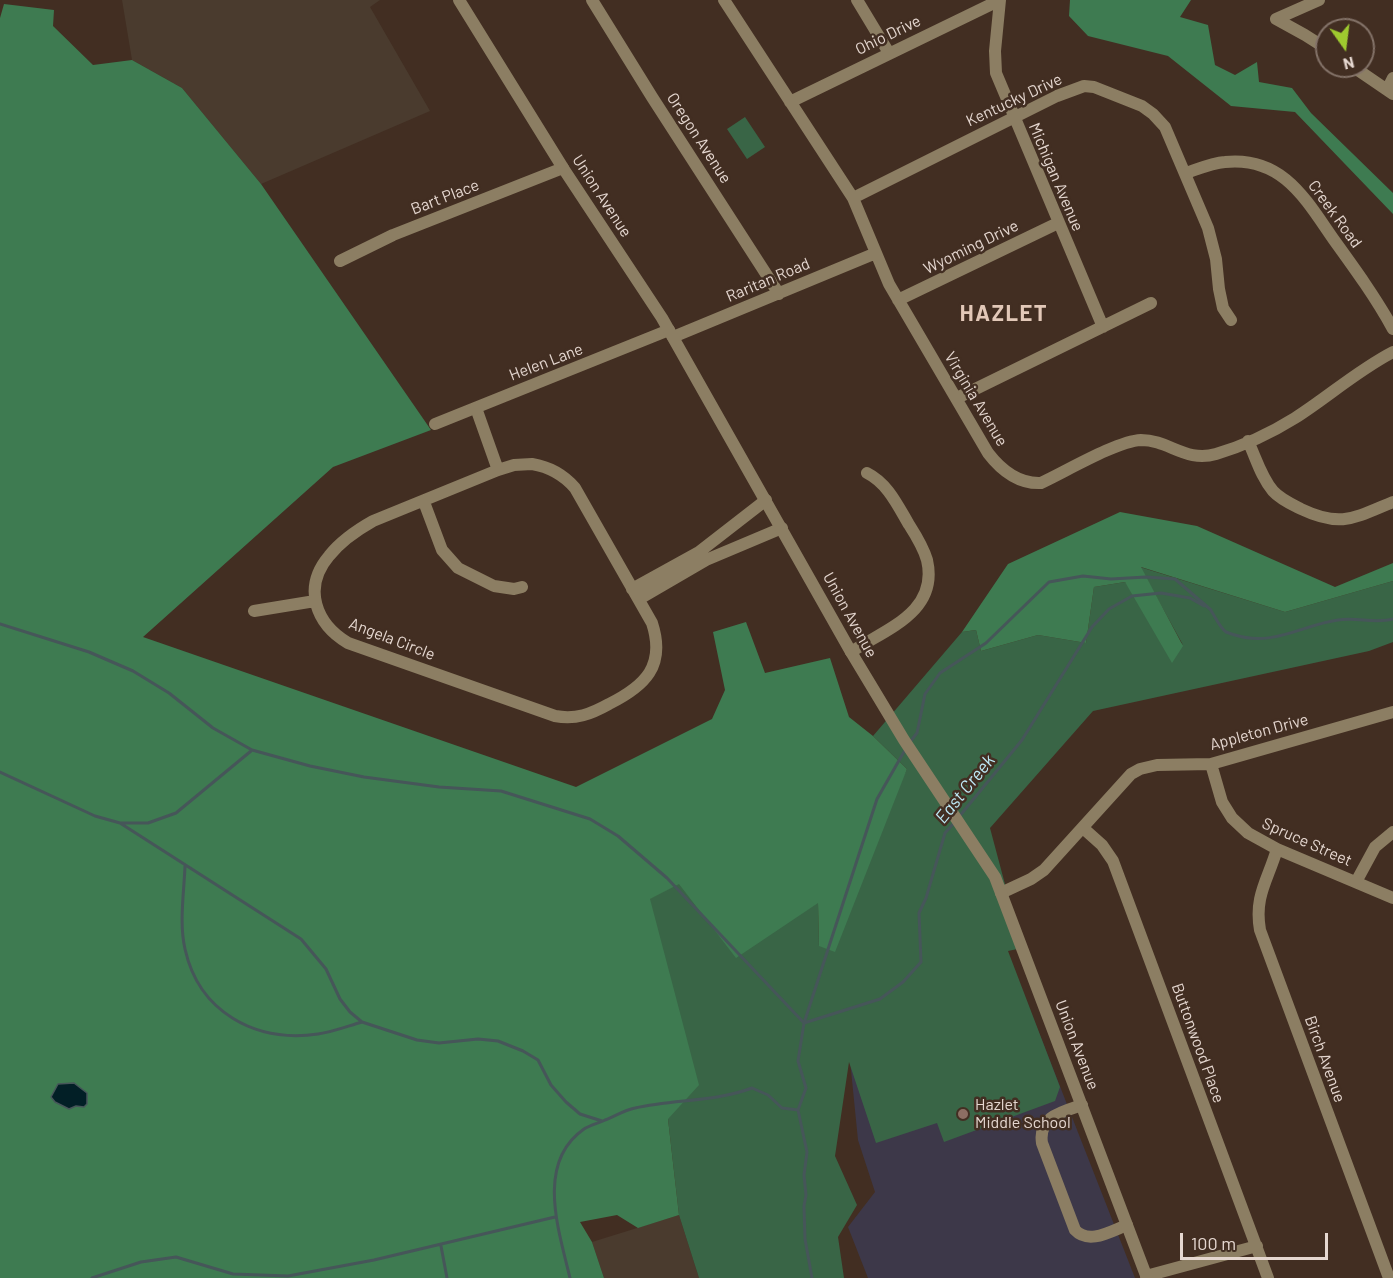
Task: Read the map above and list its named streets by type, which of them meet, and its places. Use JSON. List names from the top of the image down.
{
  "streets": {
    "street": [
      "Ohio Drive",
      "Kentucky Drive",
      "Oregon Avenue",
      "Michigan Avenue",
      "Union Avenue",
      "Bart Place",
      "Creek Road",
      "Wyoming Drive",
      "Raritan Road",
      "Helen Lane",
      "Virginia Avenue",
      "Angela Circle",
      "Appleton Drive",
      "Spruce Street",
      "Buttonwood Place",
      "Birch Avenue"
    ]
  },
  "crossings": [
    ["Ohio Drive", "Michigan Avenue"],
    ["Ohio Drive", "Virginia Avenue"],
    ["Kentucky Drive", "Michigan Avenue"],
    ["Kentucky Drive", "Creek Road"],
    ["Kentucky Drive", "Virginia Avenue"],
    ["Oregon Avenue", "Raritan Road"],
    ["Michigan Avenue", "Wyoming Drive"],
    ["Union Avenue", "Bart Place"],
    ["Union Avenue", "Raritan Road"],
    ["Union Avenue", "Helen Lane"],
    ["Union Avenue", "Appleton Drive"],
    ["Wyoming Drive", "Virginia Avenue"],
    ["Raritan Road", "Helen Lane"],
    ["Raritan Road", "Virginia Avenue"],
    ["Appleton Drive", "Spruce Street"],
    ["Appleton Drive", "Buttonwood Place"],
    ["Spruce Street", "Birch Avenue"]
  ],
  "districts": ["HAZLET"],
  "water": ["East Creek"],
  "places": ["Hazlet Middle School"],
  "scale_bar": "100 m",
  "north": "bottom"
}
